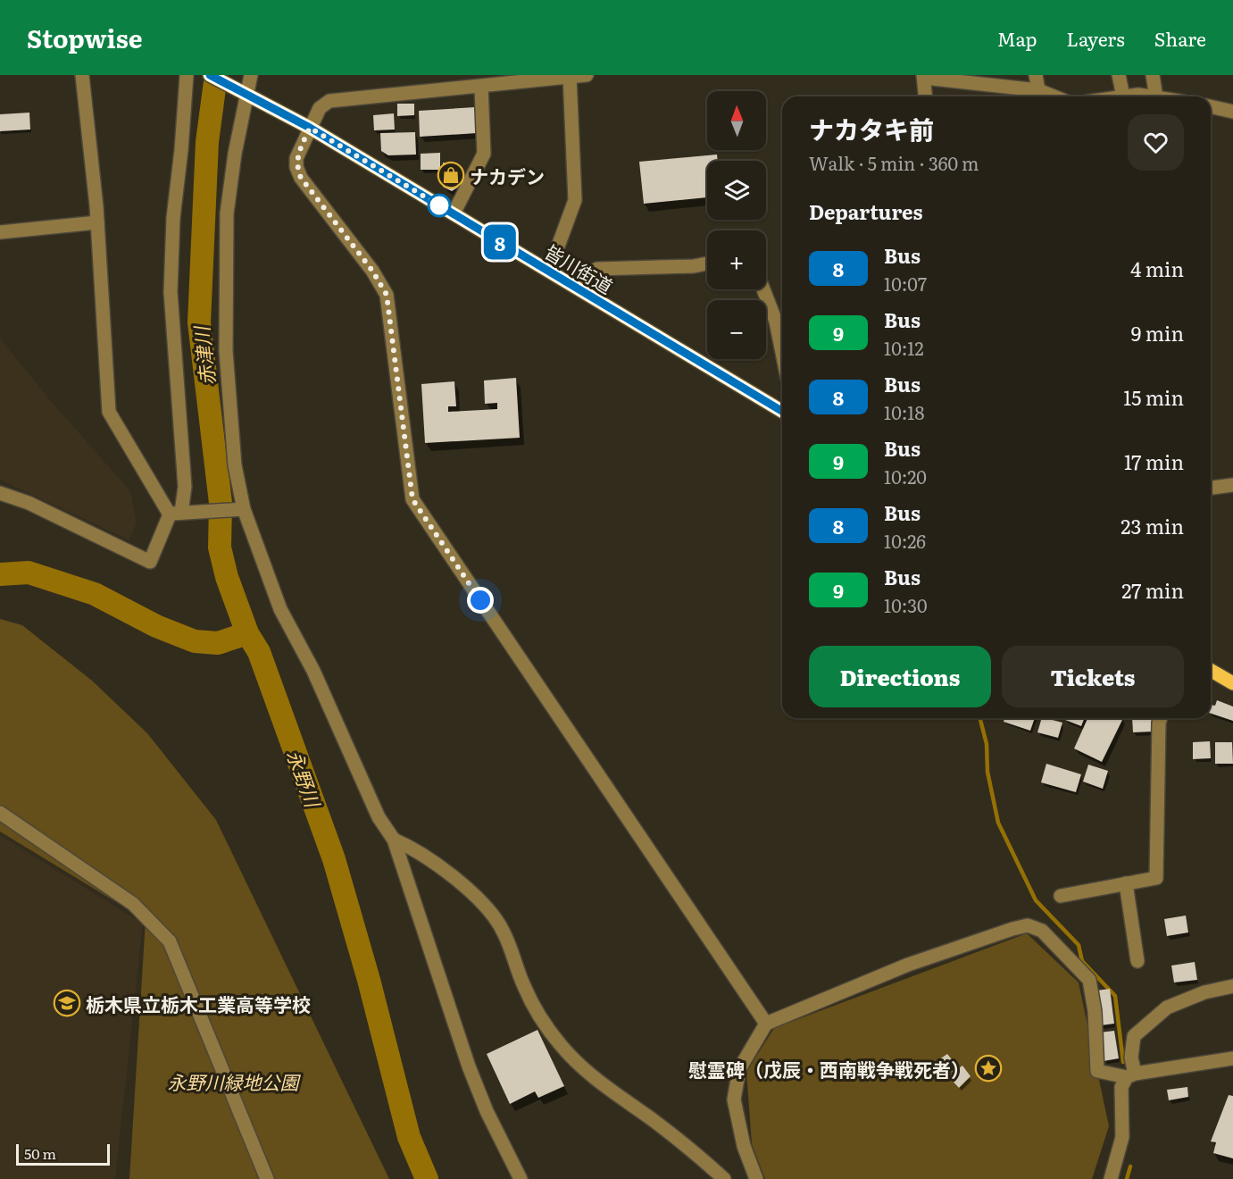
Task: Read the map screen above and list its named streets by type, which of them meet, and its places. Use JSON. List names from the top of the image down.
{
  "streets": {
    "main road": ["皆川街道"]
  },
  "water": ["赤津川", "永野川"],
  "parks": ["永野川緑地公園"],
  "places": {
    "shop": ["ナカデン"],
    "school or university": ["栃木県立栃木工業高等学校"],
    "place": ["慰霊碑（戊辰・西南戦争戦死者）"]
  },
  "lines": ["bus line 8"],
  "scale_bar": "50 m",
  "north": "top",
  "page": {
    "header": "Stopwise",
    "nav": ["Map", "Layers", "Share"],
    "on_map": "8",
    "map_buttons": ["+", "−"],
    "heading": [
      ["ナカタキ前", "Walk · 5 min · 360 m"],
      "Departures"
    ],
    "list": [
      {
        "mark": "8",
        "name": "Bus",
        "note": "10:07",
        "value": "4 min"
      },
      {
        "mark": "9",
        "name": "Bus",
        "note": "10:12",
        "value": "9 min"
      },
      {
        "mark": "8",
        "name": "Bus",
        "note": "10:18",
        "value": "15 min"
      },
      {
        "mark": "9",
        "name": "Bus",
        "note": "10:20",
        "value": "17 min"
      },
      {
        "mark": "8",
        "name": "Bus",
        "note": "10:26",
        "value": "23 min"
      },
      {
        "mark": "9",
        "name": "Bus",
        "note": "10:30",
        "value": "27 min"
      }
    ],
    "buttons": ["Directions", "Tickets"],
    "scale": "50 m"
  }
}
